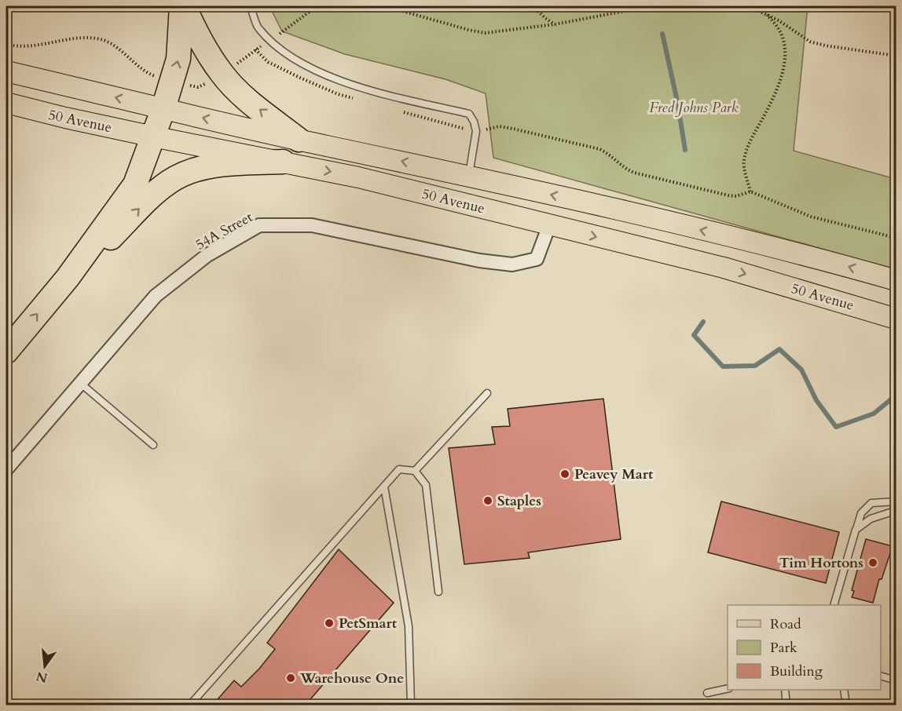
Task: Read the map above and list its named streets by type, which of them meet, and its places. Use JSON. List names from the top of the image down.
{
  "streets": {
    "main road": ["50 Avenue"],
    "street": ["54A Street"]
  },
  "crossings": [
    ["50 Avenue", "54A Street"]
  ],
  "parks": ["Fred Johns Park"],
  "places": [
    "Peavey Mart",
    "Staples",
    "Tim Hortons",
    "PetSmart",
    "Warehouse One"
  ],
  "legend": ["Road", "Park", "Building"],
  "north": "bottom"
}
